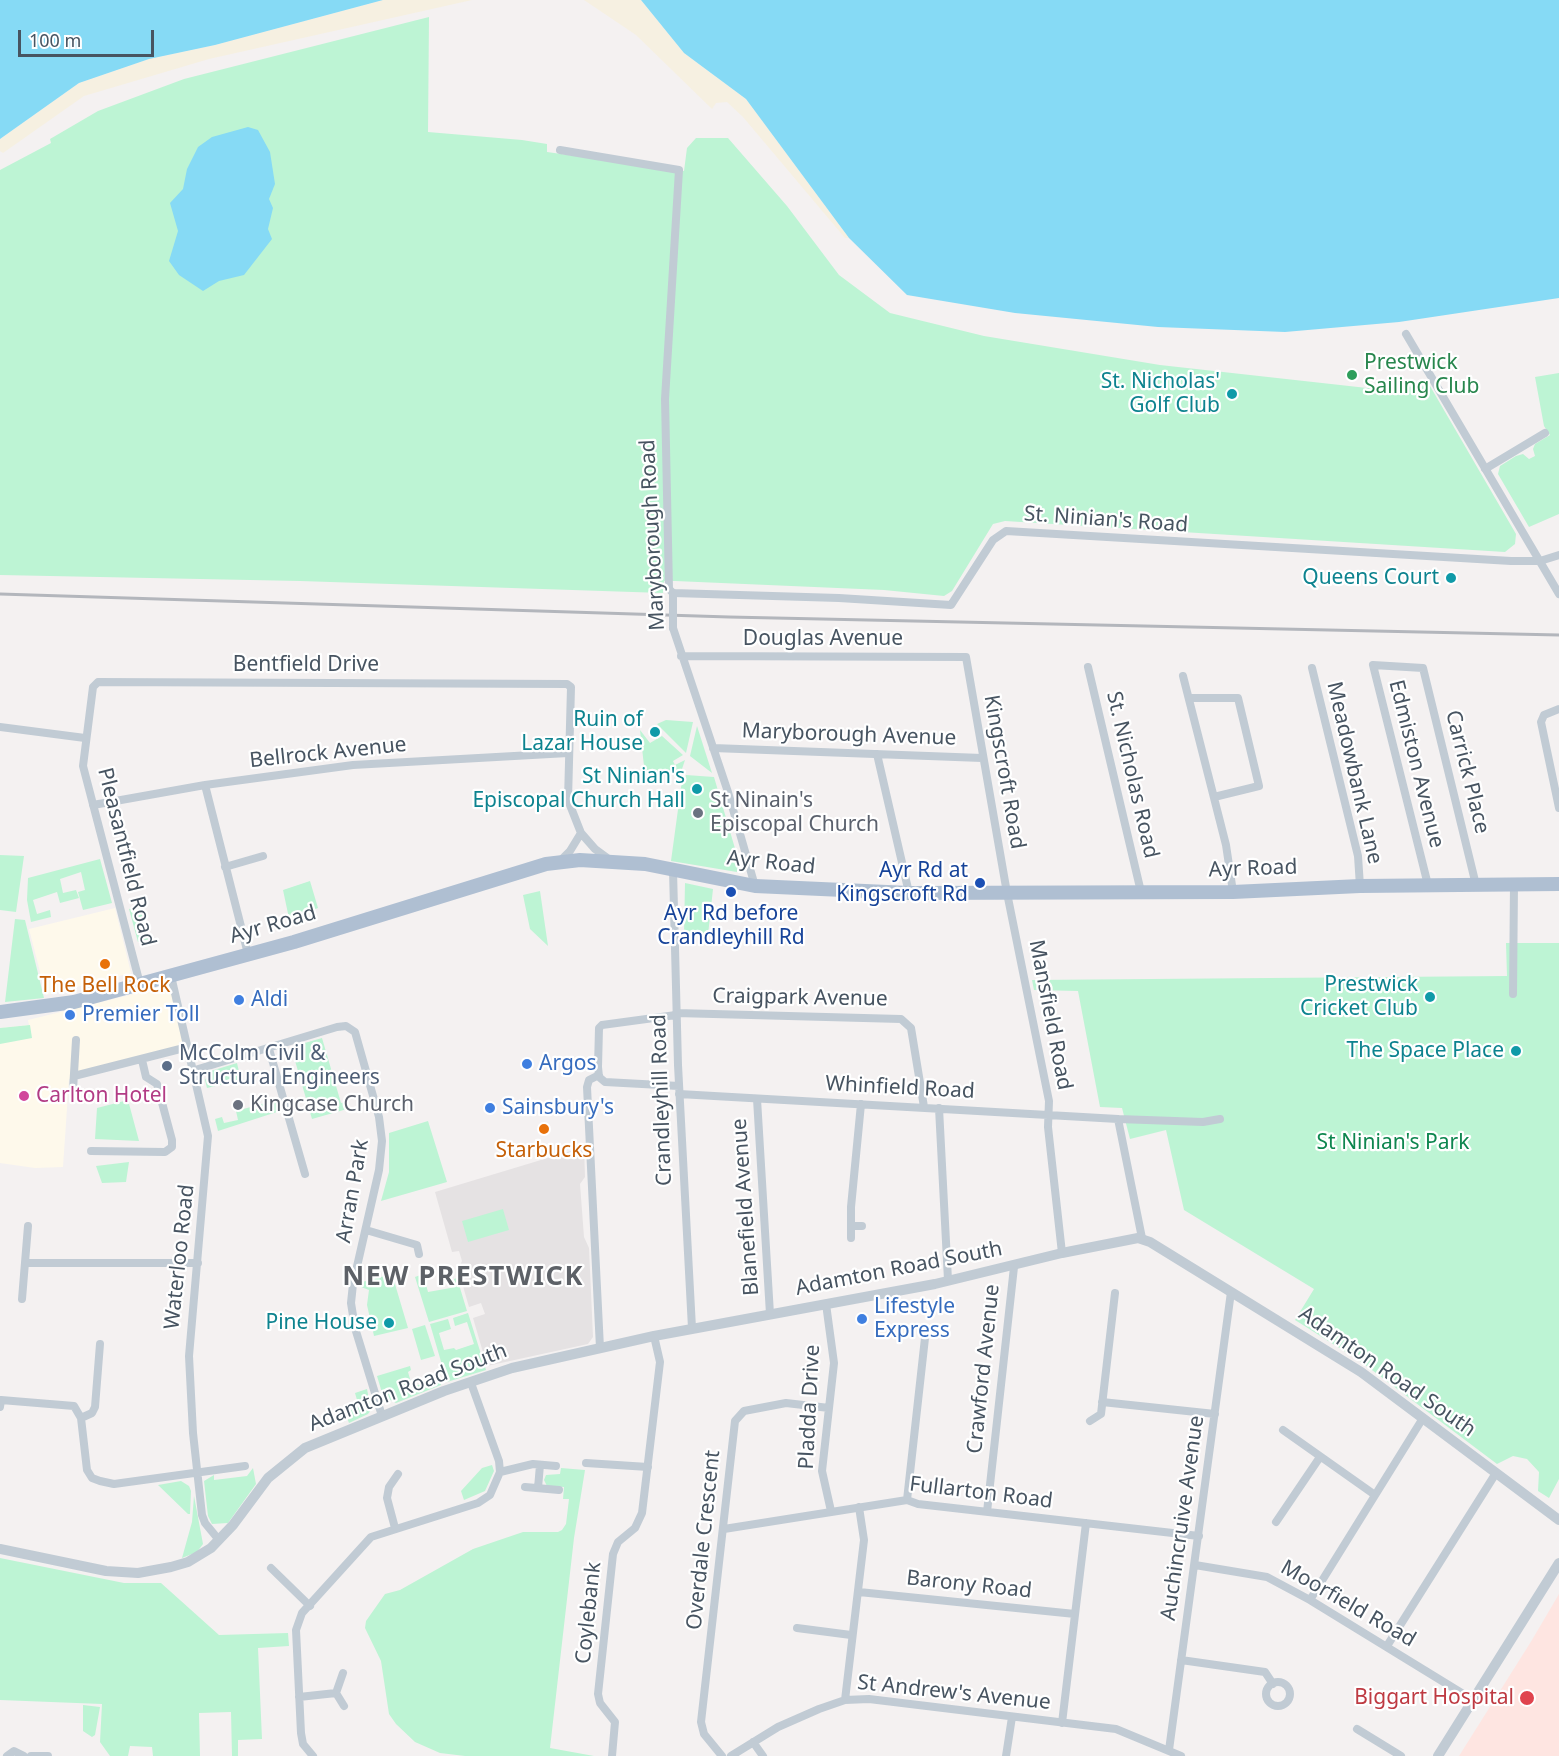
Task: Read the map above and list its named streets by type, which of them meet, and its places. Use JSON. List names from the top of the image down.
{
  "streets": {
    "main road": ["Ayr Road"],
    "street": [
      "St. Ninian's Road",
      "Maryborough Road",
      "Douglas Avenue",
      "Bentfield Drive",
      "Maryborough Avenue",
      "Bellrock Avenue",
      "Edmiston Avenue",
      "Kingscroft Road",
      "Carrick Place",
      "Meadowbank Lane",
      "St. Nicholas Road",
      "Pleasantfield Road",
      "Craigpark Avenue",
      "Mansfield Road",
      "Whinfield Road",
      "Crandleyhill Road",
      "Arran Park",
      "Blanefield Avenue",
      "Waterloo Road",
      "Adamton Road South",
      "Crawford Avenue",
      "Pladda Drive",
      "Fullarton Road",
      "Auchincruive Avenue",
      "Overdale Crescent",
      "Barony Road",
      "Moorfield Road",
      "Coylebank",
      "St Andrew's Avenue"
    ]
  },
  "crossings": [
    ["St. Ninian's Road", "Maryborough Road"],
    ["Maryborough Road", "Douglas Avenue"],
    ["Maryborough Road", "Maryborough Avenue"],
    ["Maryborough Road", "Ayr Road"],
    ["Douglas Avenue", "Kingscroft Road"],
    ["Bentfield Drive", "Bellrock Avenue"],
    ["Bentfield Drive", "Pleasantfield Road"],
    ["Maryborough Avenue", "Kingscroft Road"],
    ["Bellrock Avenue", "Pleasantfield Road"],
    ["Edmiston Avenue", "Carrick Place"],
    ["Edmiston Avenue", "Ayr Road"],
    ["Kingscroft Road", "Ayr Road"],
    ["Kingscroft Road", "Mansfield Road"],
    ["Carrick Place", "Ayr Road"],
    ["Meadowbank Lane", "Ayr Road"],
    ["St. Nicholas Road", "Ayr Road"],
    ["Pleasantfield Road", "Ayr Road"],
    ["Ayr Road", "Mansfield Road"],
    ["Ayr Road", "Crandleyhill Road"],
    ["Ayr Road", "Waterloo Road"],
    ["Craigpark Avenue", "Whinfield Road"],
    ["Craigpark Avenue", "Crandleyhill Road"],
    ["Mansfield Road", "Whinfield Road"],
    ["Mansfield Road", "Adamton Road South"],
    ["Whinfield Road", "Crandleyhill Road"],
    ["Whinfield Road", "Blanefield Avenue"],
    ["Crandleyhill Road", "Adamton Road South"],
    ["Arran Park", "Waterloo Road"],
    ["Arran Park", "Adamton Road South"],
    ["Blanefield Avenue", "Adamton Road South"],
    ["Waterloo Road", "Adamton Road South"],
    ["Adamton Road South", "Crawford Avenue"],
    ["Adamton Road South", "Pladda Drive"],
    ["Adamton Road South", "Auchincruive Avenue"],
    ["Adamton Road South", "Coylebank"],
    ["Crawford Avenue", "Fullarton Road"],
    ["Pladda Drive", "Fullarton Road"],
    ["Pladda Drive", "Overdale Crescent"],
    ["Fullarton Road", "Auchincruive Avenue"],
    ["Fullarton Road", "Overdale Crescent"],
    ["Auchincruive Avenue", "Moorfield Road"],
    ["Auchincruive Avenue", "St Andrew's Avenue"]
  ],
  "districts": ["NEW PRESTWICK"],
  "parks": ["St Ninian's Park"],
  "places": [
    "Prestwick Sailing Club",
    "St. Nicholas' Golf Club",
    "Queens Court",
    "Ruin of Lazar House",
    "St Ninian's Episcopal Church Hall",
    "St Ninain's Episcopal Church",
    "Ayr Rd at Kingscroft Rd",
    "Ayr Rd before Crandleyhill Rd",
    "The Bell Rock",
    "Prestwick Cricket Club",
    "Aldi",
    "Premier Toll",
    "The Space Place",
    "Argos",
    "McColm Civil & Structural Engineers",
    "Carlton Hotel",
    "Kingcase Church",
    "Sainsbury's",
    "Starbucks",
    "Lifestyle Express",
    "Pine House",
    "Biggart Hospital"
  ],
  "scale_bar": "100 m"
}
